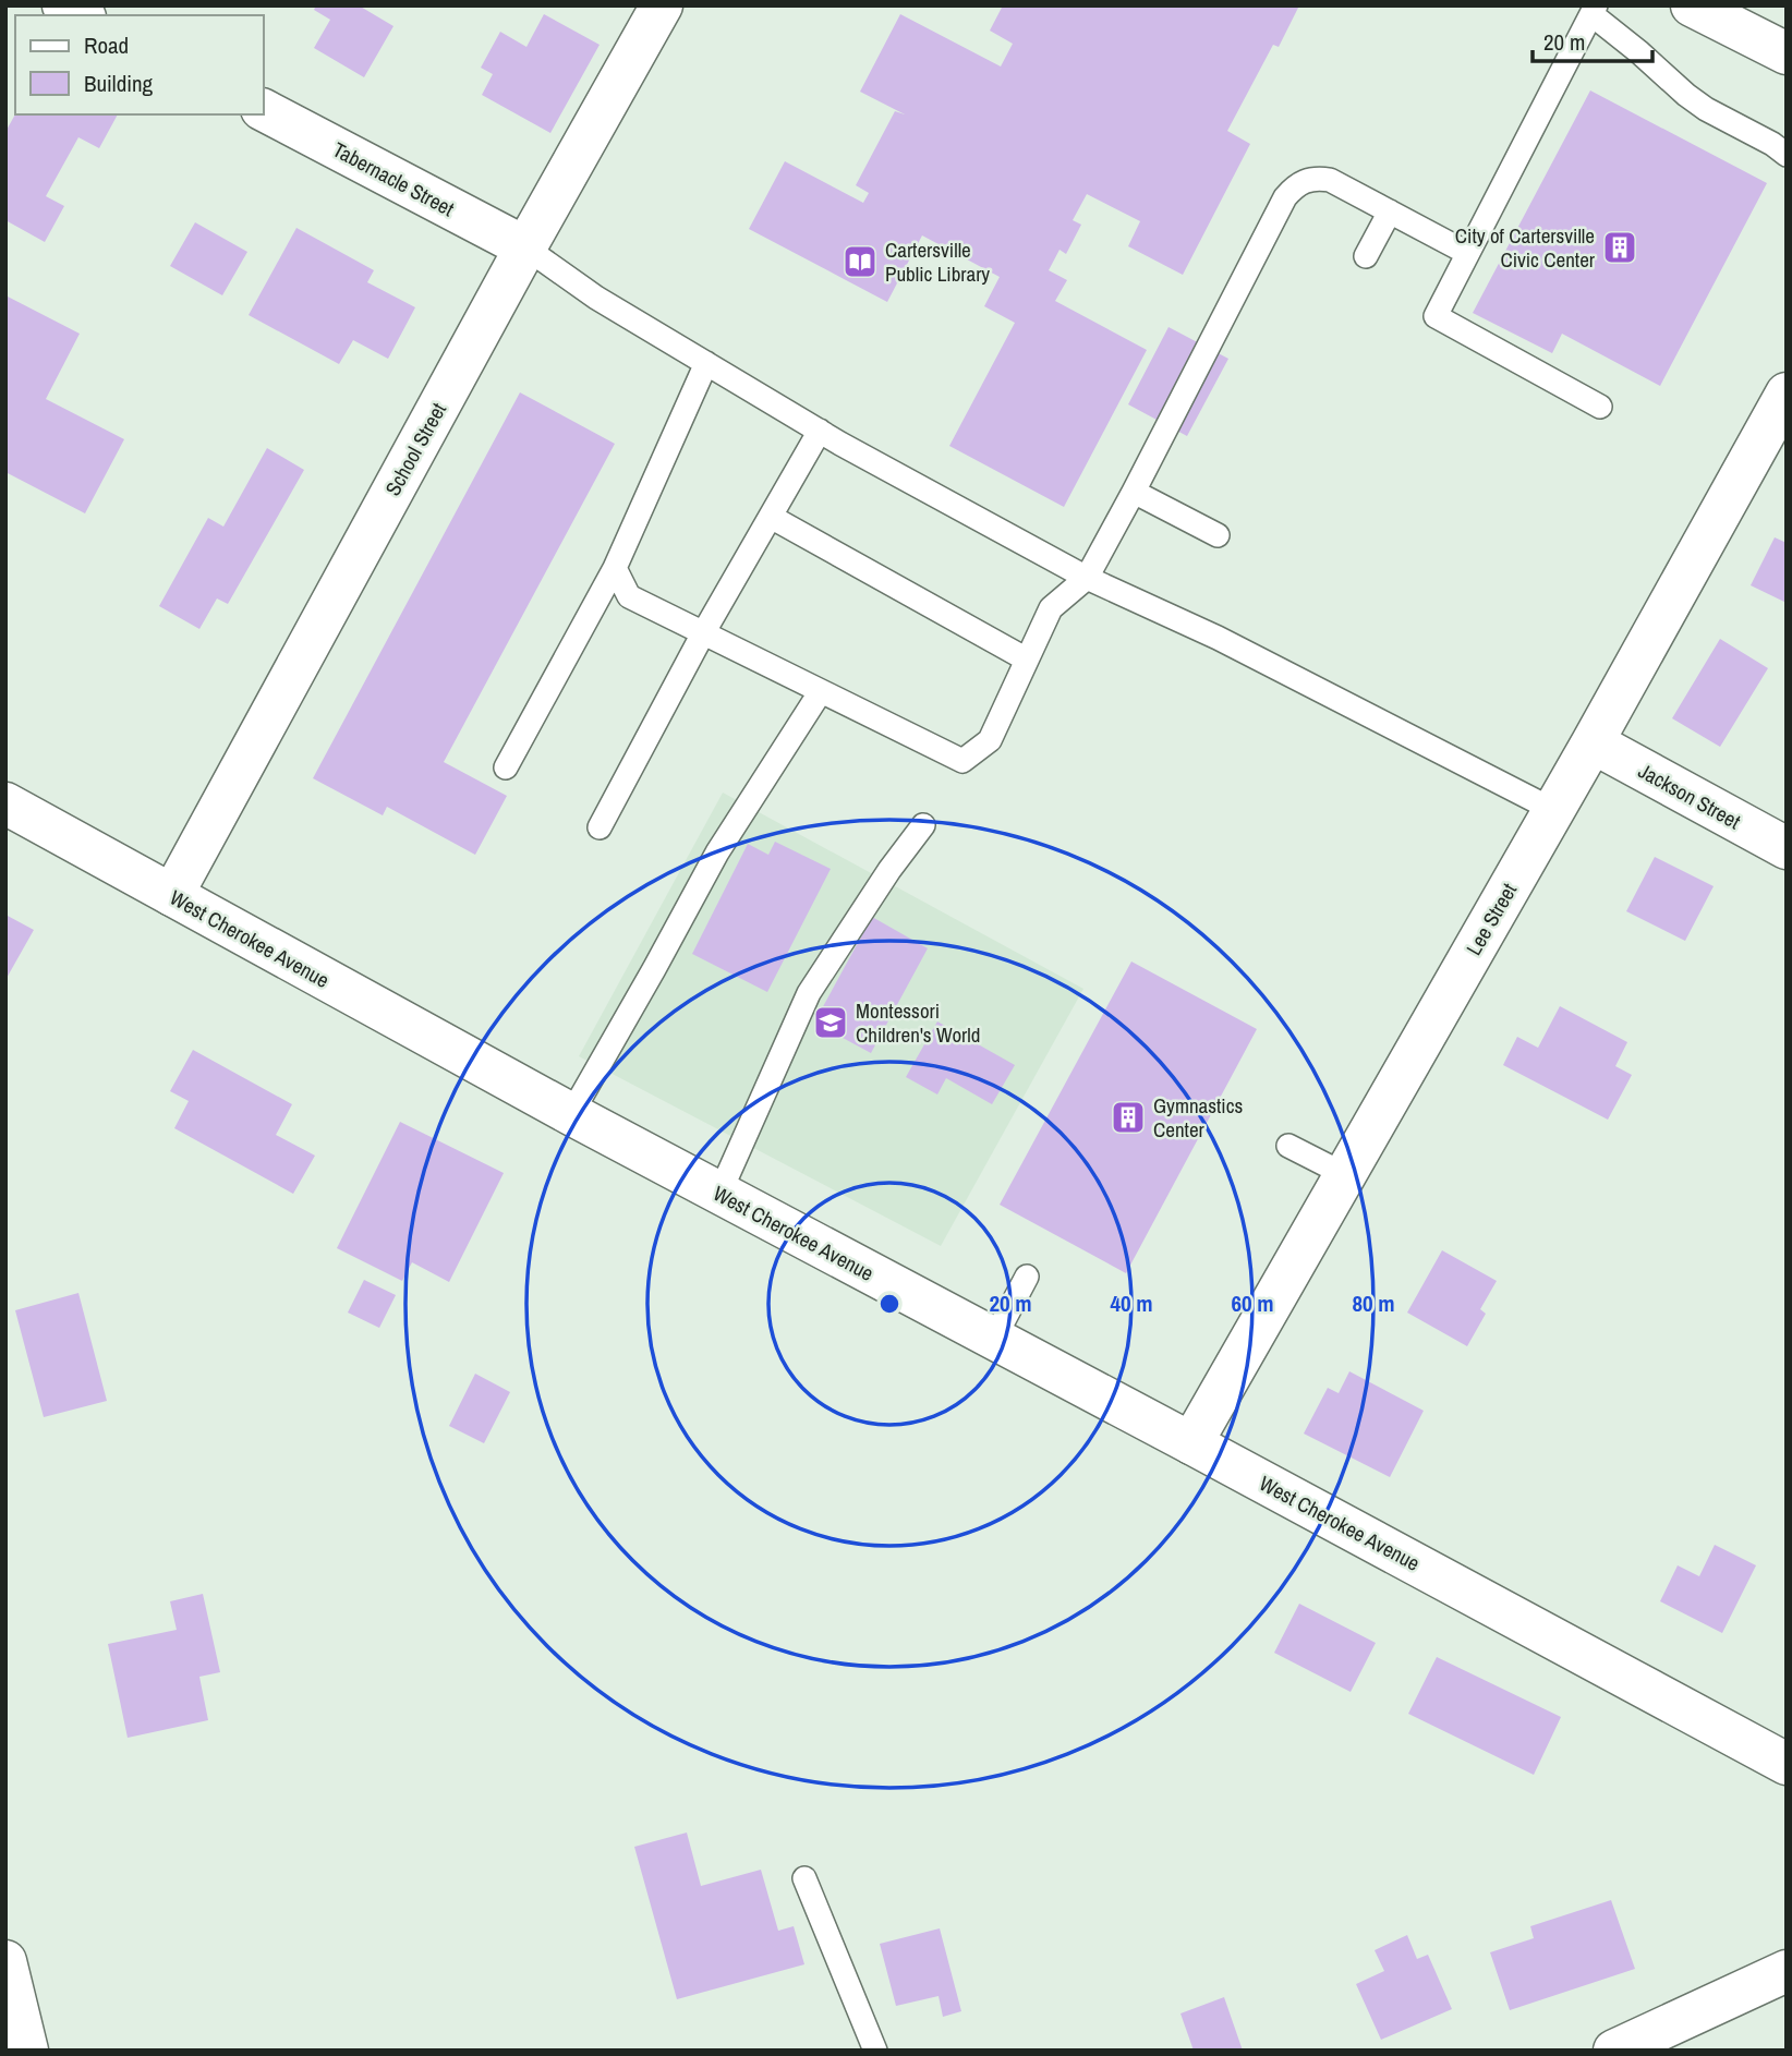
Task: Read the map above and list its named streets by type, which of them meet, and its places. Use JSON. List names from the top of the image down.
{
  "streets": {
    "street": [
      "Tabernacle Street",
      "School Street",
      "Jackson Street",
      "Lee Street",
      "West Cherokee Avenue"
    ]
  },
  "crossings": [
    ["Tabernacle Street", "School Street"],
    ["School Street", "West Cherokee Avenue"],
    ["Jackson Street", "Lee Street"],
    ["Lee Street", "West Cherokee Avenue"]
  ],
  "places": {
    "building": ["City of Cartersville Civic Center", "Gymnastics Center"],
    "library": ["Cartersville Public Library"],
    "school or university": ["Montessori Children's World"]
  },
  "legend": ["Road", "Building"],
  "scale_bar": "20 m",
  "rings": [
    "20 m",
    "40 m",
    "60 m",
    "80 m"
  ]
}
